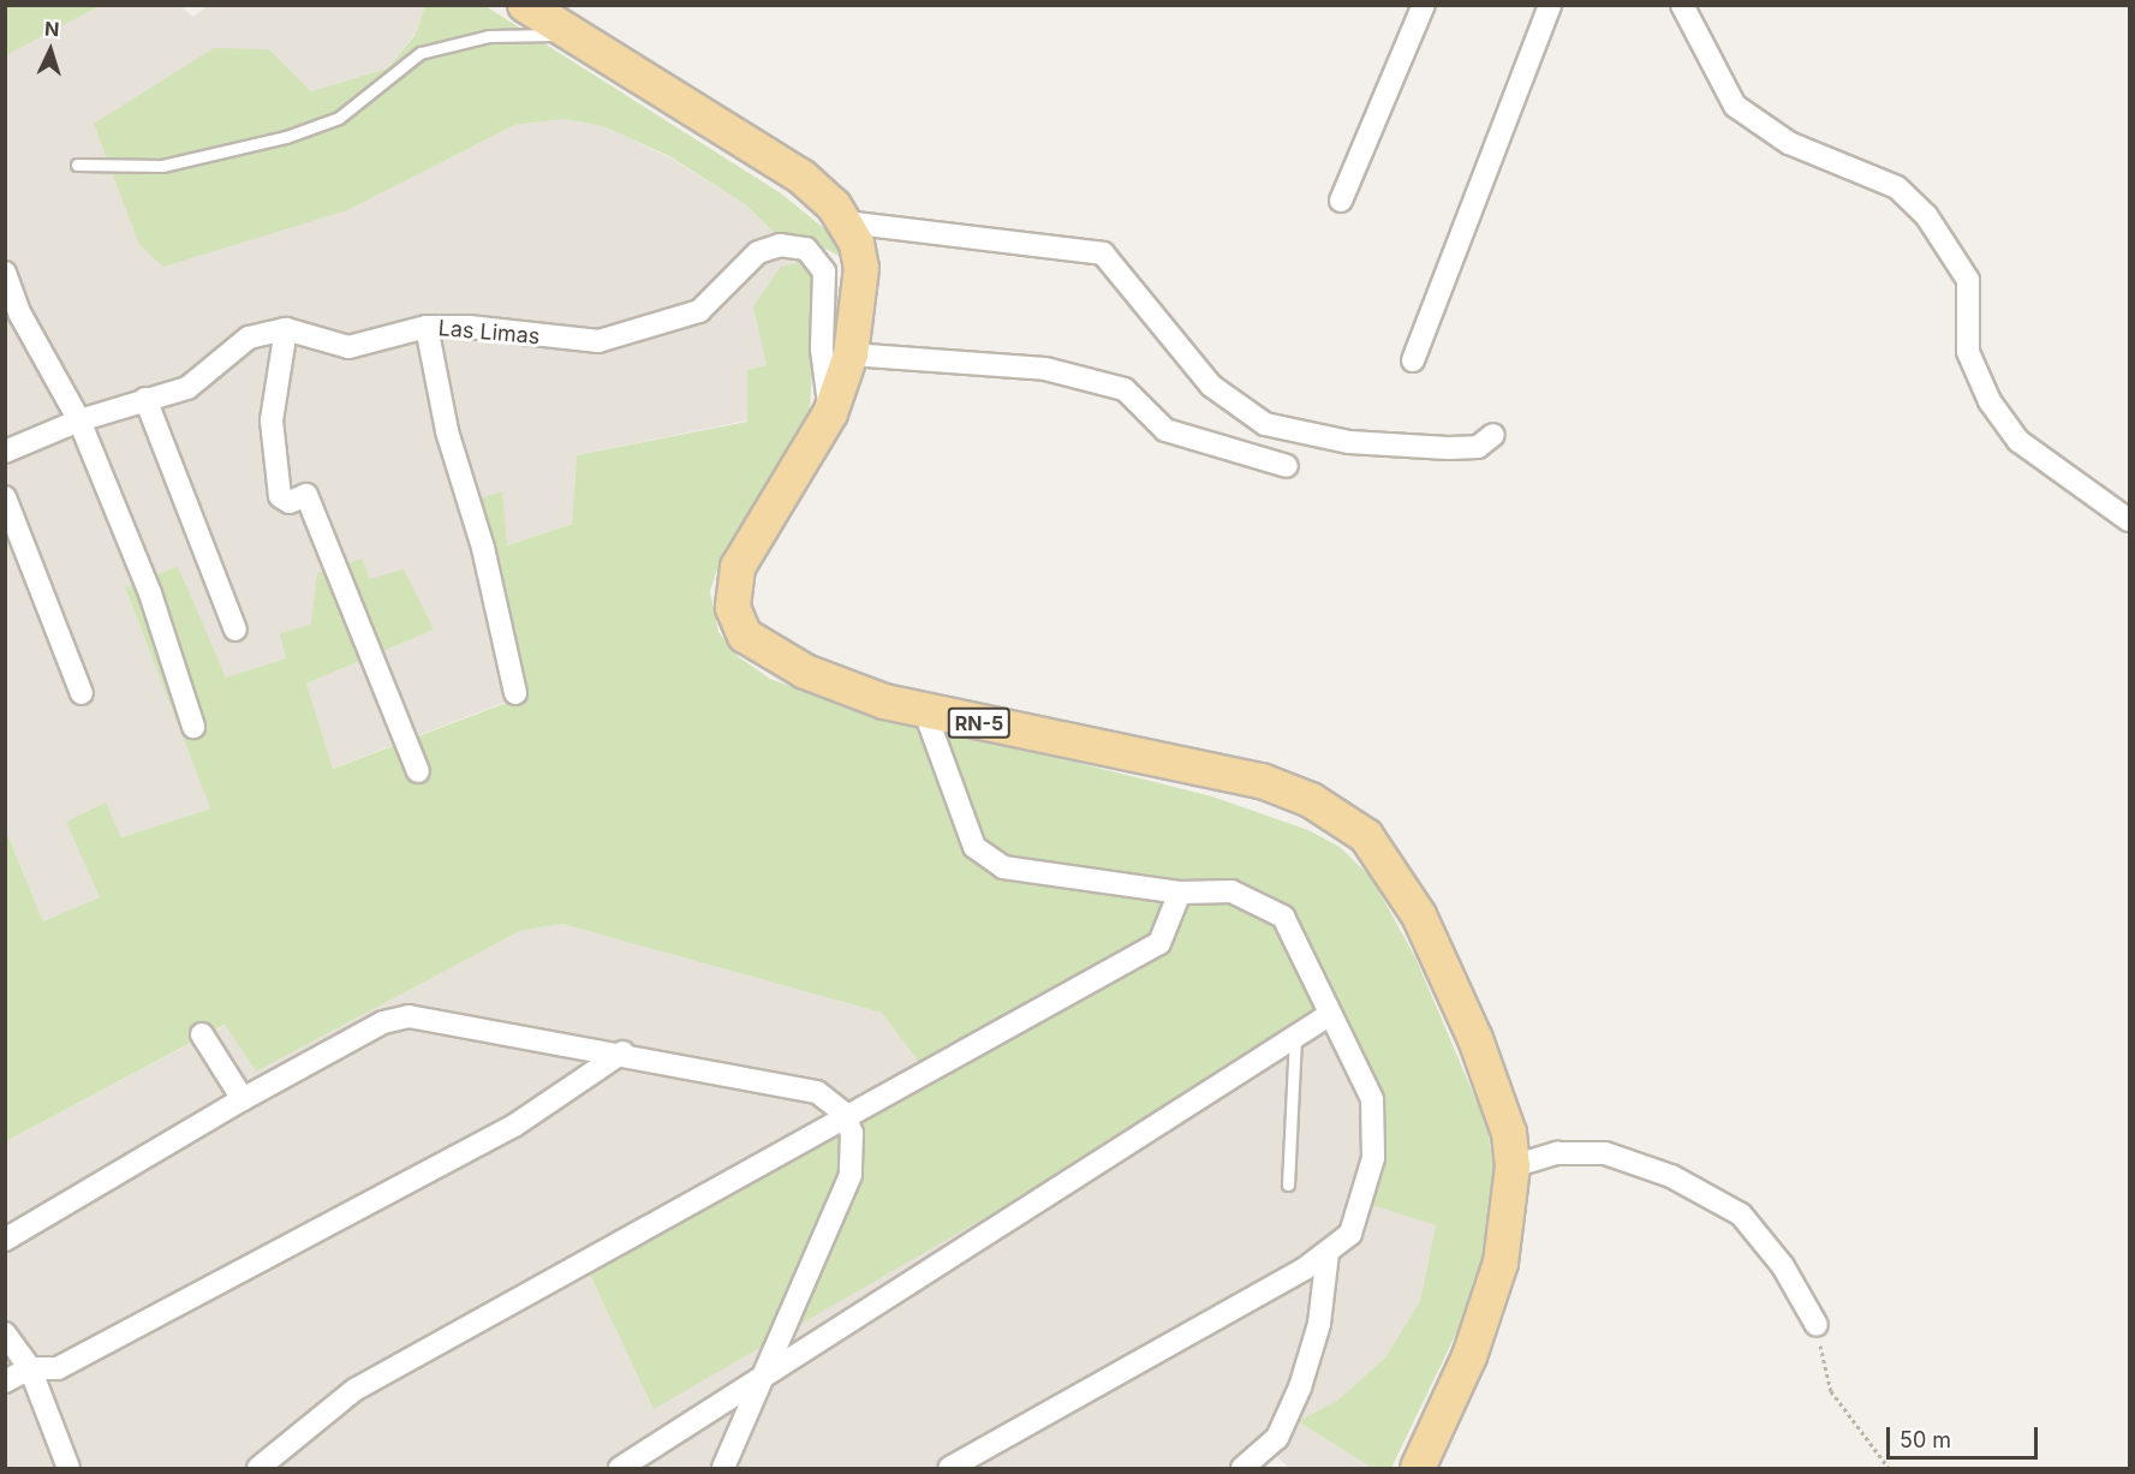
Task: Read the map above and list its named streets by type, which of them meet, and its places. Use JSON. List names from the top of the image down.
{
  "streets": {
    "main road": ["RN-5"],
    "street": ["Las Limas"]
  },
  "crossings": [
    ["Las Limas", "RN-5"]
  ],
  "scale_bar": "50 m",
  "north": "top"
}
